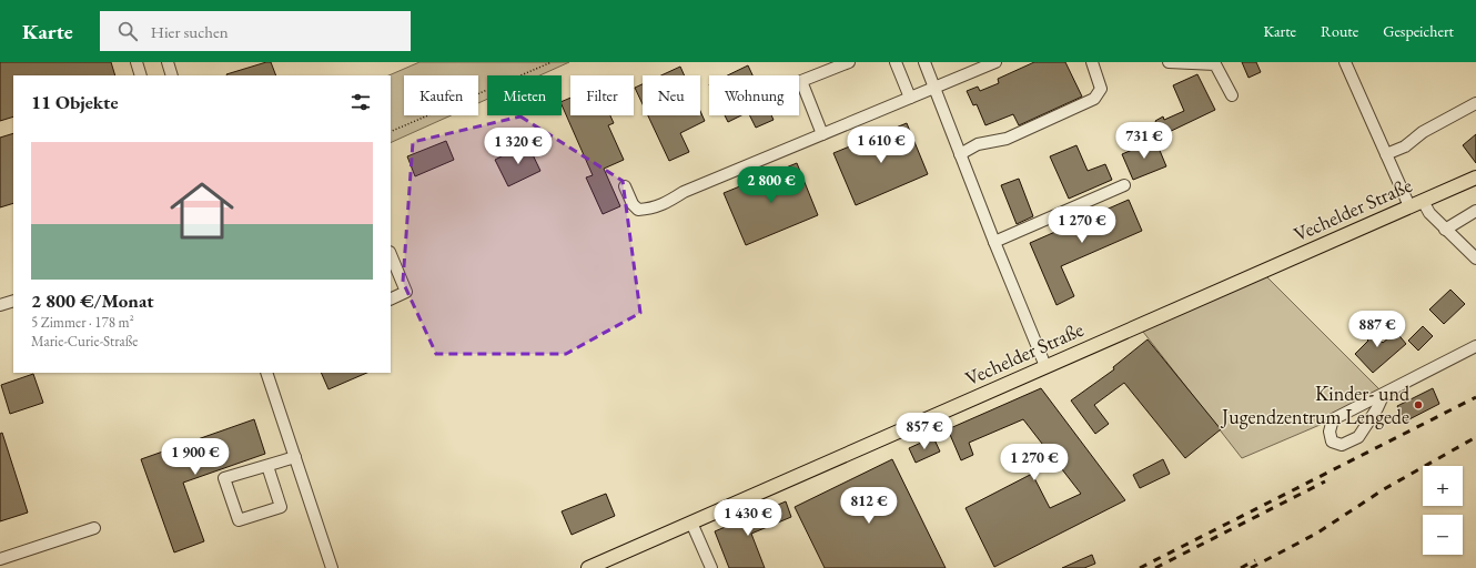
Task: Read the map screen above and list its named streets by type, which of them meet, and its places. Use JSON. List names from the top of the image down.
{
  "streets": {
    "main road": ["Vechelder Straße"]
  },
  "places": ["Kinder- und Jugendzentrum Lengede"],
  "page": {
    "header": "Karte",
    "search": "Hier suchen",
    "nav": ["Karte", "Route", "Gespeichert"],
    "chip": [
      "Kaufen",
      "Mieten",
      "Filter",
      "Neu",
      "Wohnung"
    ],
    "heading": "11 Objekte",
    "price": [
      "731 €",
      "1 610 €",
      "1 320 €",
      "2 800 €",
      "1 270 €",
      "887 €",
      "857 €",
      "1 900 €",
      "1 270 €",
      "812 €",
      "1 430 €"
    ],
    "list": [
      {
        "name": "2 800 €/Monat",
        "note": "5 Zimmer · 178 m² · Marie-Curie-Straße"
      }
    ],
    "map_buttons": ["+", "−"]
  }
}
